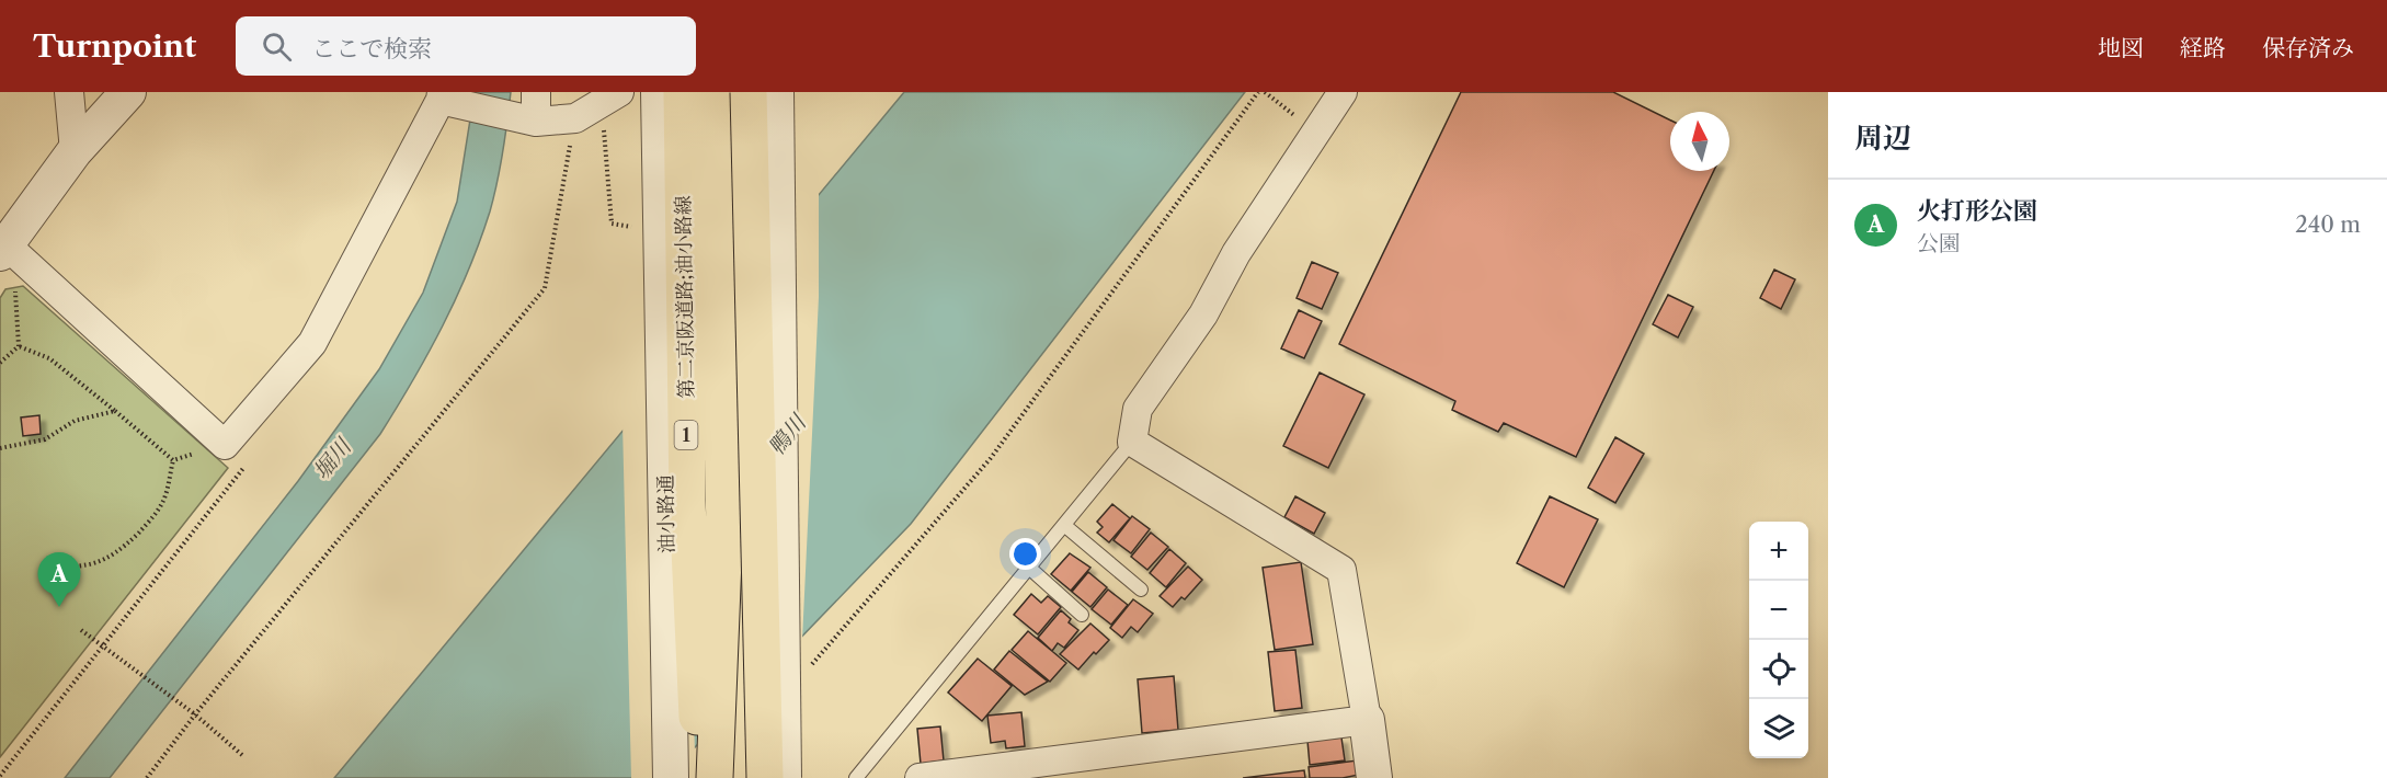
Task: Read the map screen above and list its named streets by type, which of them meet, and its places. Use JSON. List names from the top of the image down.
{
  "streets": {
    "highway": ["第二京阪道路;油小路線", "1"],
    "street": ["油小路通"]
  },
  "water": ["鴨川", "堀川"],
  "north": "top",
  "page": {
    "header": "Turnpoint",
    "search": "ここで検索",
    "nav": ["地図", "経路", "保存済み"],
    "heading": "周辺",
    "list": [
      {
        "mark": "A",
        "name": "火打形公園",
        "note": "公園",
        "value": "240 m"
      }
    ],
    "map_buttons": ["+", "−"],
    "pins": "A"
  }
}
